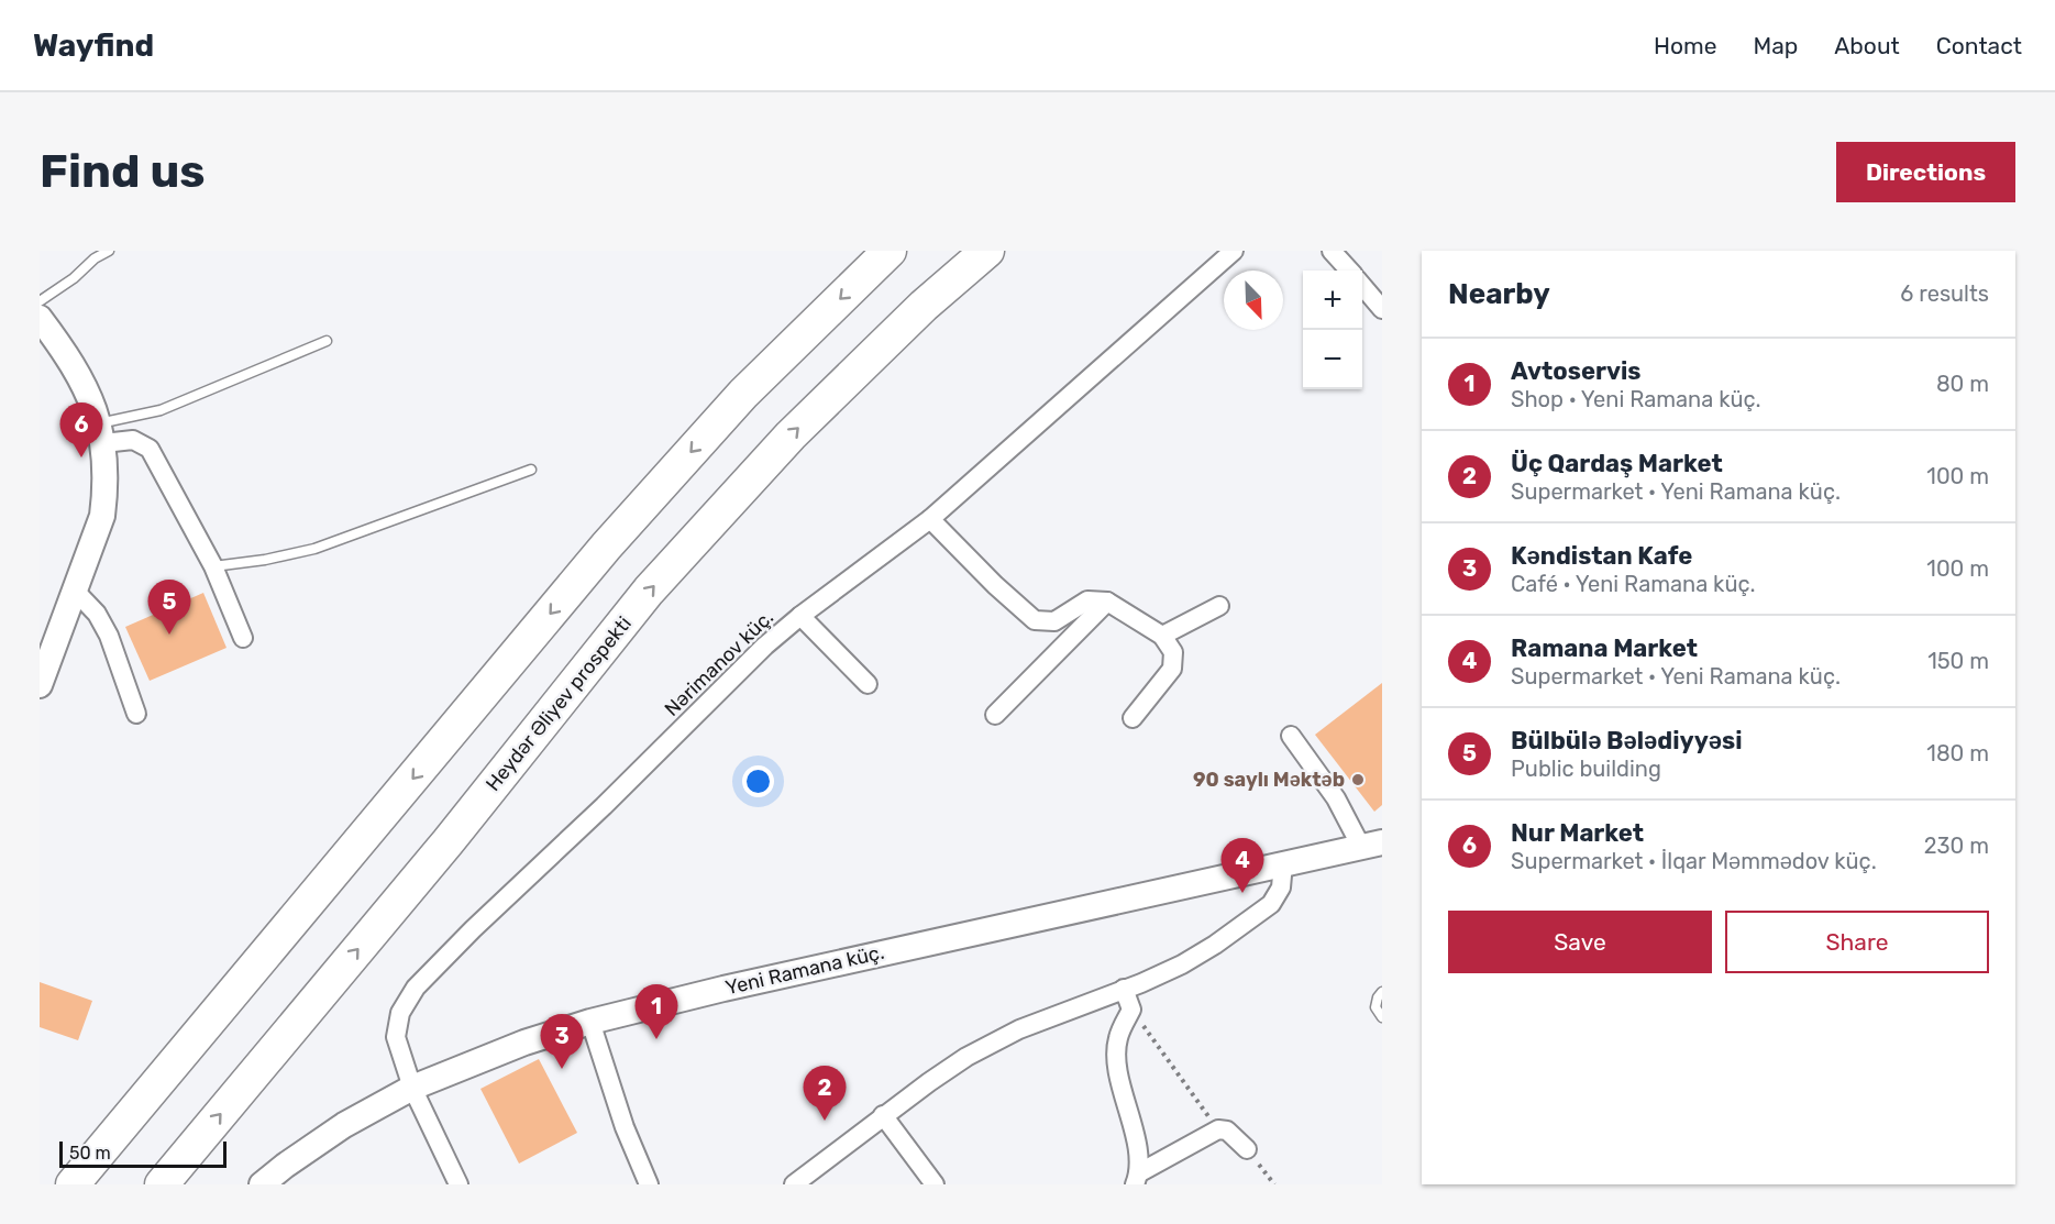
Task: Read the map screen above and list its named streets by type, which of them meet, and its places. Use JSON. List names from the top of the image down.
{
  "streets": {
    "highway": ["Heydər Əliyev prospekti"],
    "street": ["Nərimanov küç.", "Yeni Ramana küç."]
  },
  "crossings": [
    ["Nərimanov küç.", "Yeni Ramana küç."]
  ],
  "places": ["90 saylı Məktəb"],
  "scale_bar": "50 m",
  "north": "bottom right",
  "page": {
    "header": "Wayfind",
    "nav": [
      "Home",
      "Map",
      "About",
      "Contact"
    ],
    "buttons": [
      "Directions",
      ["Save", "Share"]
    ],
    "title": "Find us",
    "heading": ["Nearby", "6 results"],
    "map_buttons": ["+", "−"],
    "list": [
      {
        "mark": "1",
        "name": "Avtoservis",
        "note": "Shop · Yeni Ramana küç.",
        "value": "80 m"
      },
      {
        "mark": "2",
        "name": "Üç Qardaş Market",
        "note": "Supermarket · Yeni Ramana küç.",
        "value": "100 m"
      },
      {
        "mark": "3",
        "name": "Kəndistan Kafe",
        "note": "Café · Yeni Ramana küç.",
        "value": "100 m"
      },
      {
        "mark": "4",
        "name": "Ramana Market",
        "note": "Supermarket · Yeni Ramana küç.",
        "value": "150 m"
      },
      {
        "mark": "5",
        "name": "Bülbülə Bələdiyyəsi",
        "note": "Public building",
        "value": "180 m"
      },
      {
        "mark": "6",
        "name": "Nur Market",
        "note": "Supermarket · İlqar Məmmədov küç.",
        "value": "230 m"
      }
    ],
    "pins": [
      "6",
      "5",
      "4",
      "1",
      "3",
      "2"
    ],
    "scale": "50 m"
  }
}
